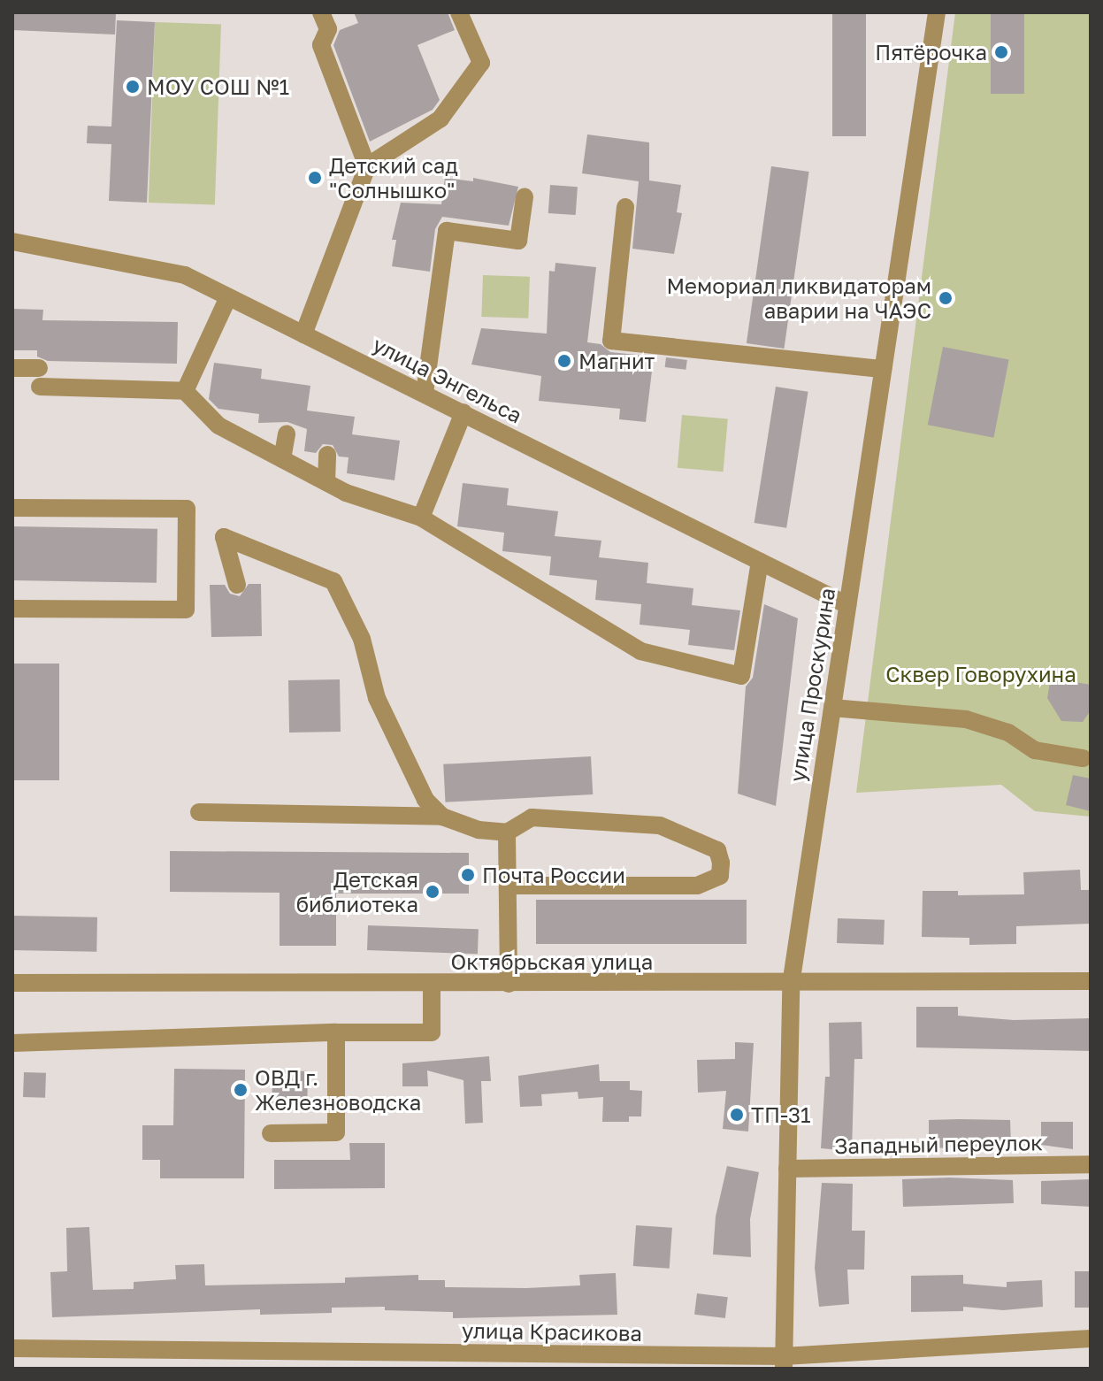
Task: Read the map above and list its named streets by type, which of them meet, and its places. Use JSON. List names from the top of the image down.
{
  "streets": {
    "street": [
      "улица Энгельса",
      "улица Проскурина",
      "Октябрьская улица",
      "Западный переулок",
      "улица Красикова"
    ]
  },
  "crossings": [
    ["улица Энгельса", "улица Проскурина"],
    ["улица Проскурина", "Октябрьская улица"],
    ["улица Проскурина", "Западный переулок"],
    ["улица Проскурина", "улица Красикова"]
  ],
  "parks": ["Сквер Говорухина"],
  "places": [
    "Пятёрочка",
    "МОУ СОШ №1",
    "Детский сад \"Солнышко\"",
    "Мемориал ликвидаторам аварии на ЧАЭС",
    "Магнит",
    "Почта России",
    "Детская библиотека",
    "ОВД г. Железноводска",
    "ТП-31"
  ]
}
